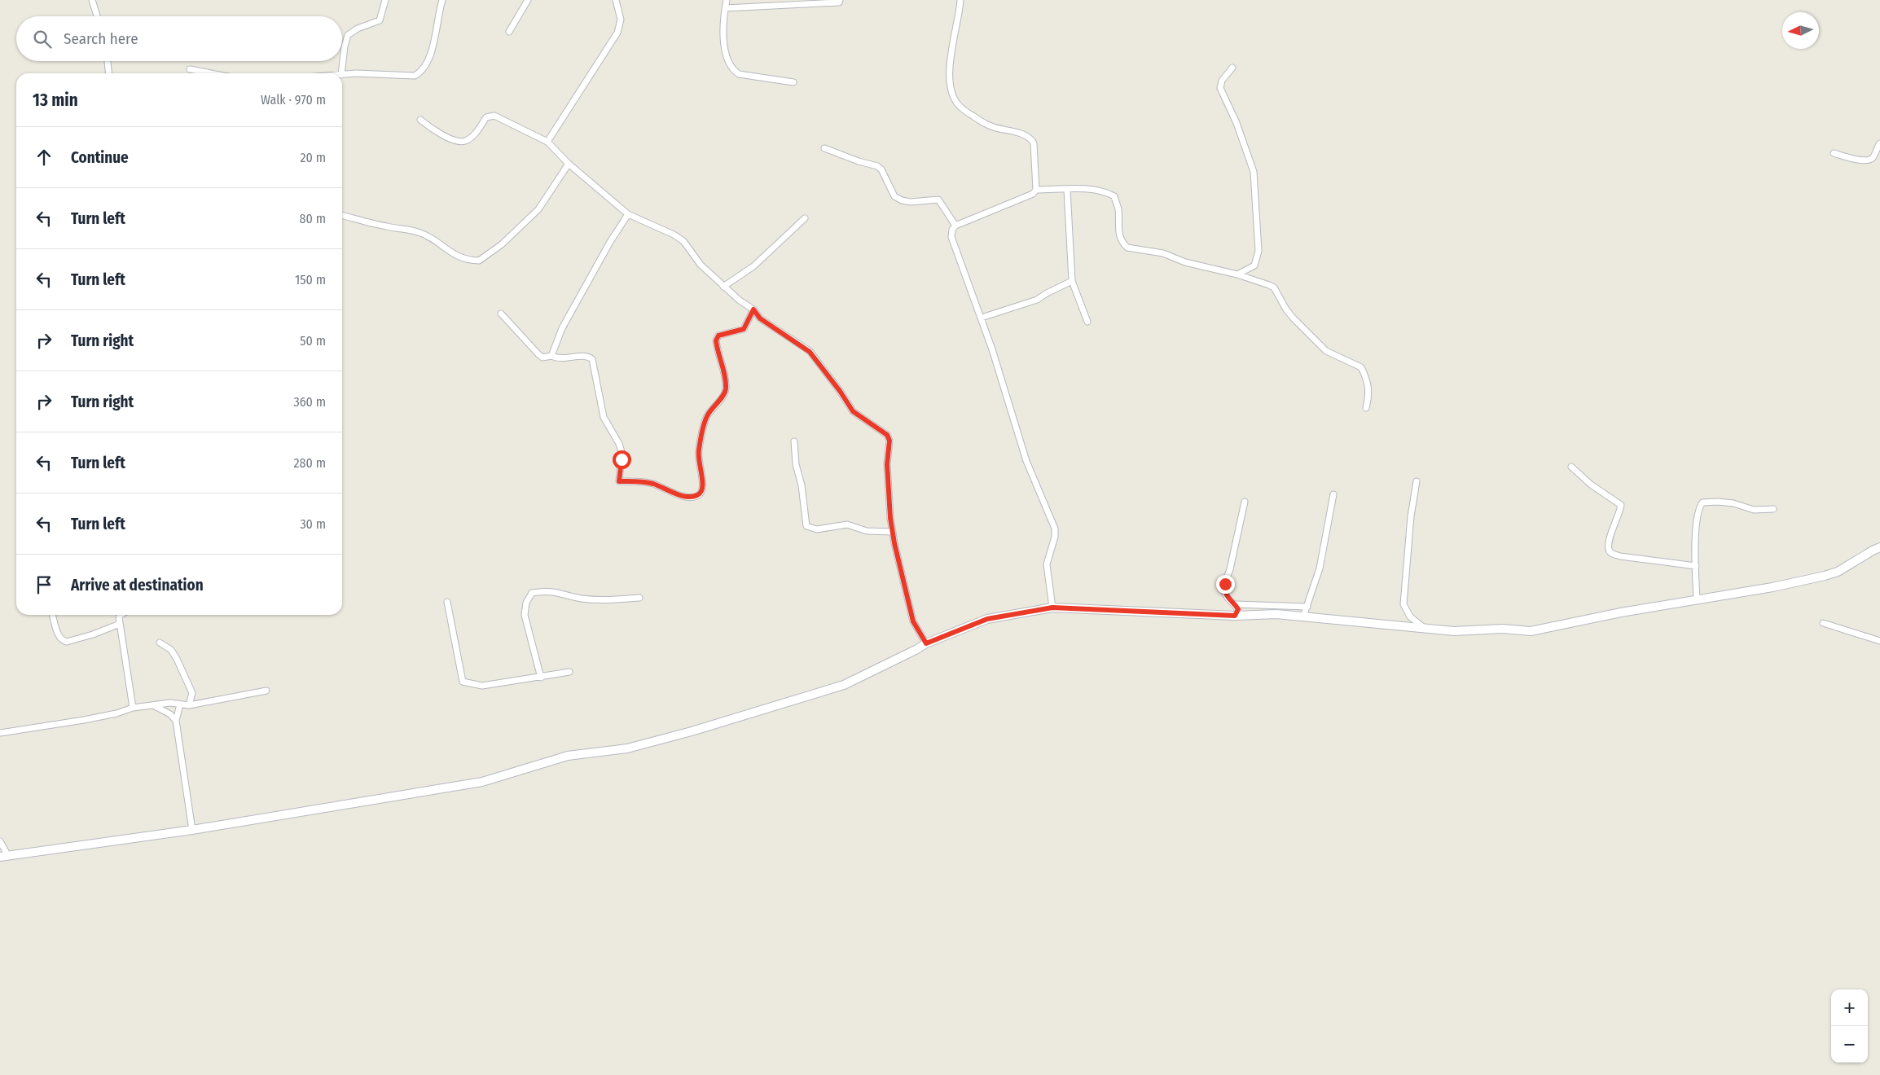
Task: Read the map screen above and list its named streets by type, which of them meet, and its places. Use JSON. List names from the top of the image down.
{
  "north": "left",
  "page": {
    "search": "Search here",
    "heading": ["13 min", "Walk · 970 m"],
    "list": [
      ["Continue", "20 m"],
      ["Turn left", "80 m"],
      ["Turn left", "150 m"],
      ["Turn right", "50 m"],
      ["Turn right", "360 m"],
      ["Turn left", "280 m"],
      ["Turn left", "30 m"],
      "Arrive at destination"
    ],
    "map_buttons": ["+", "−"]
  }
}
